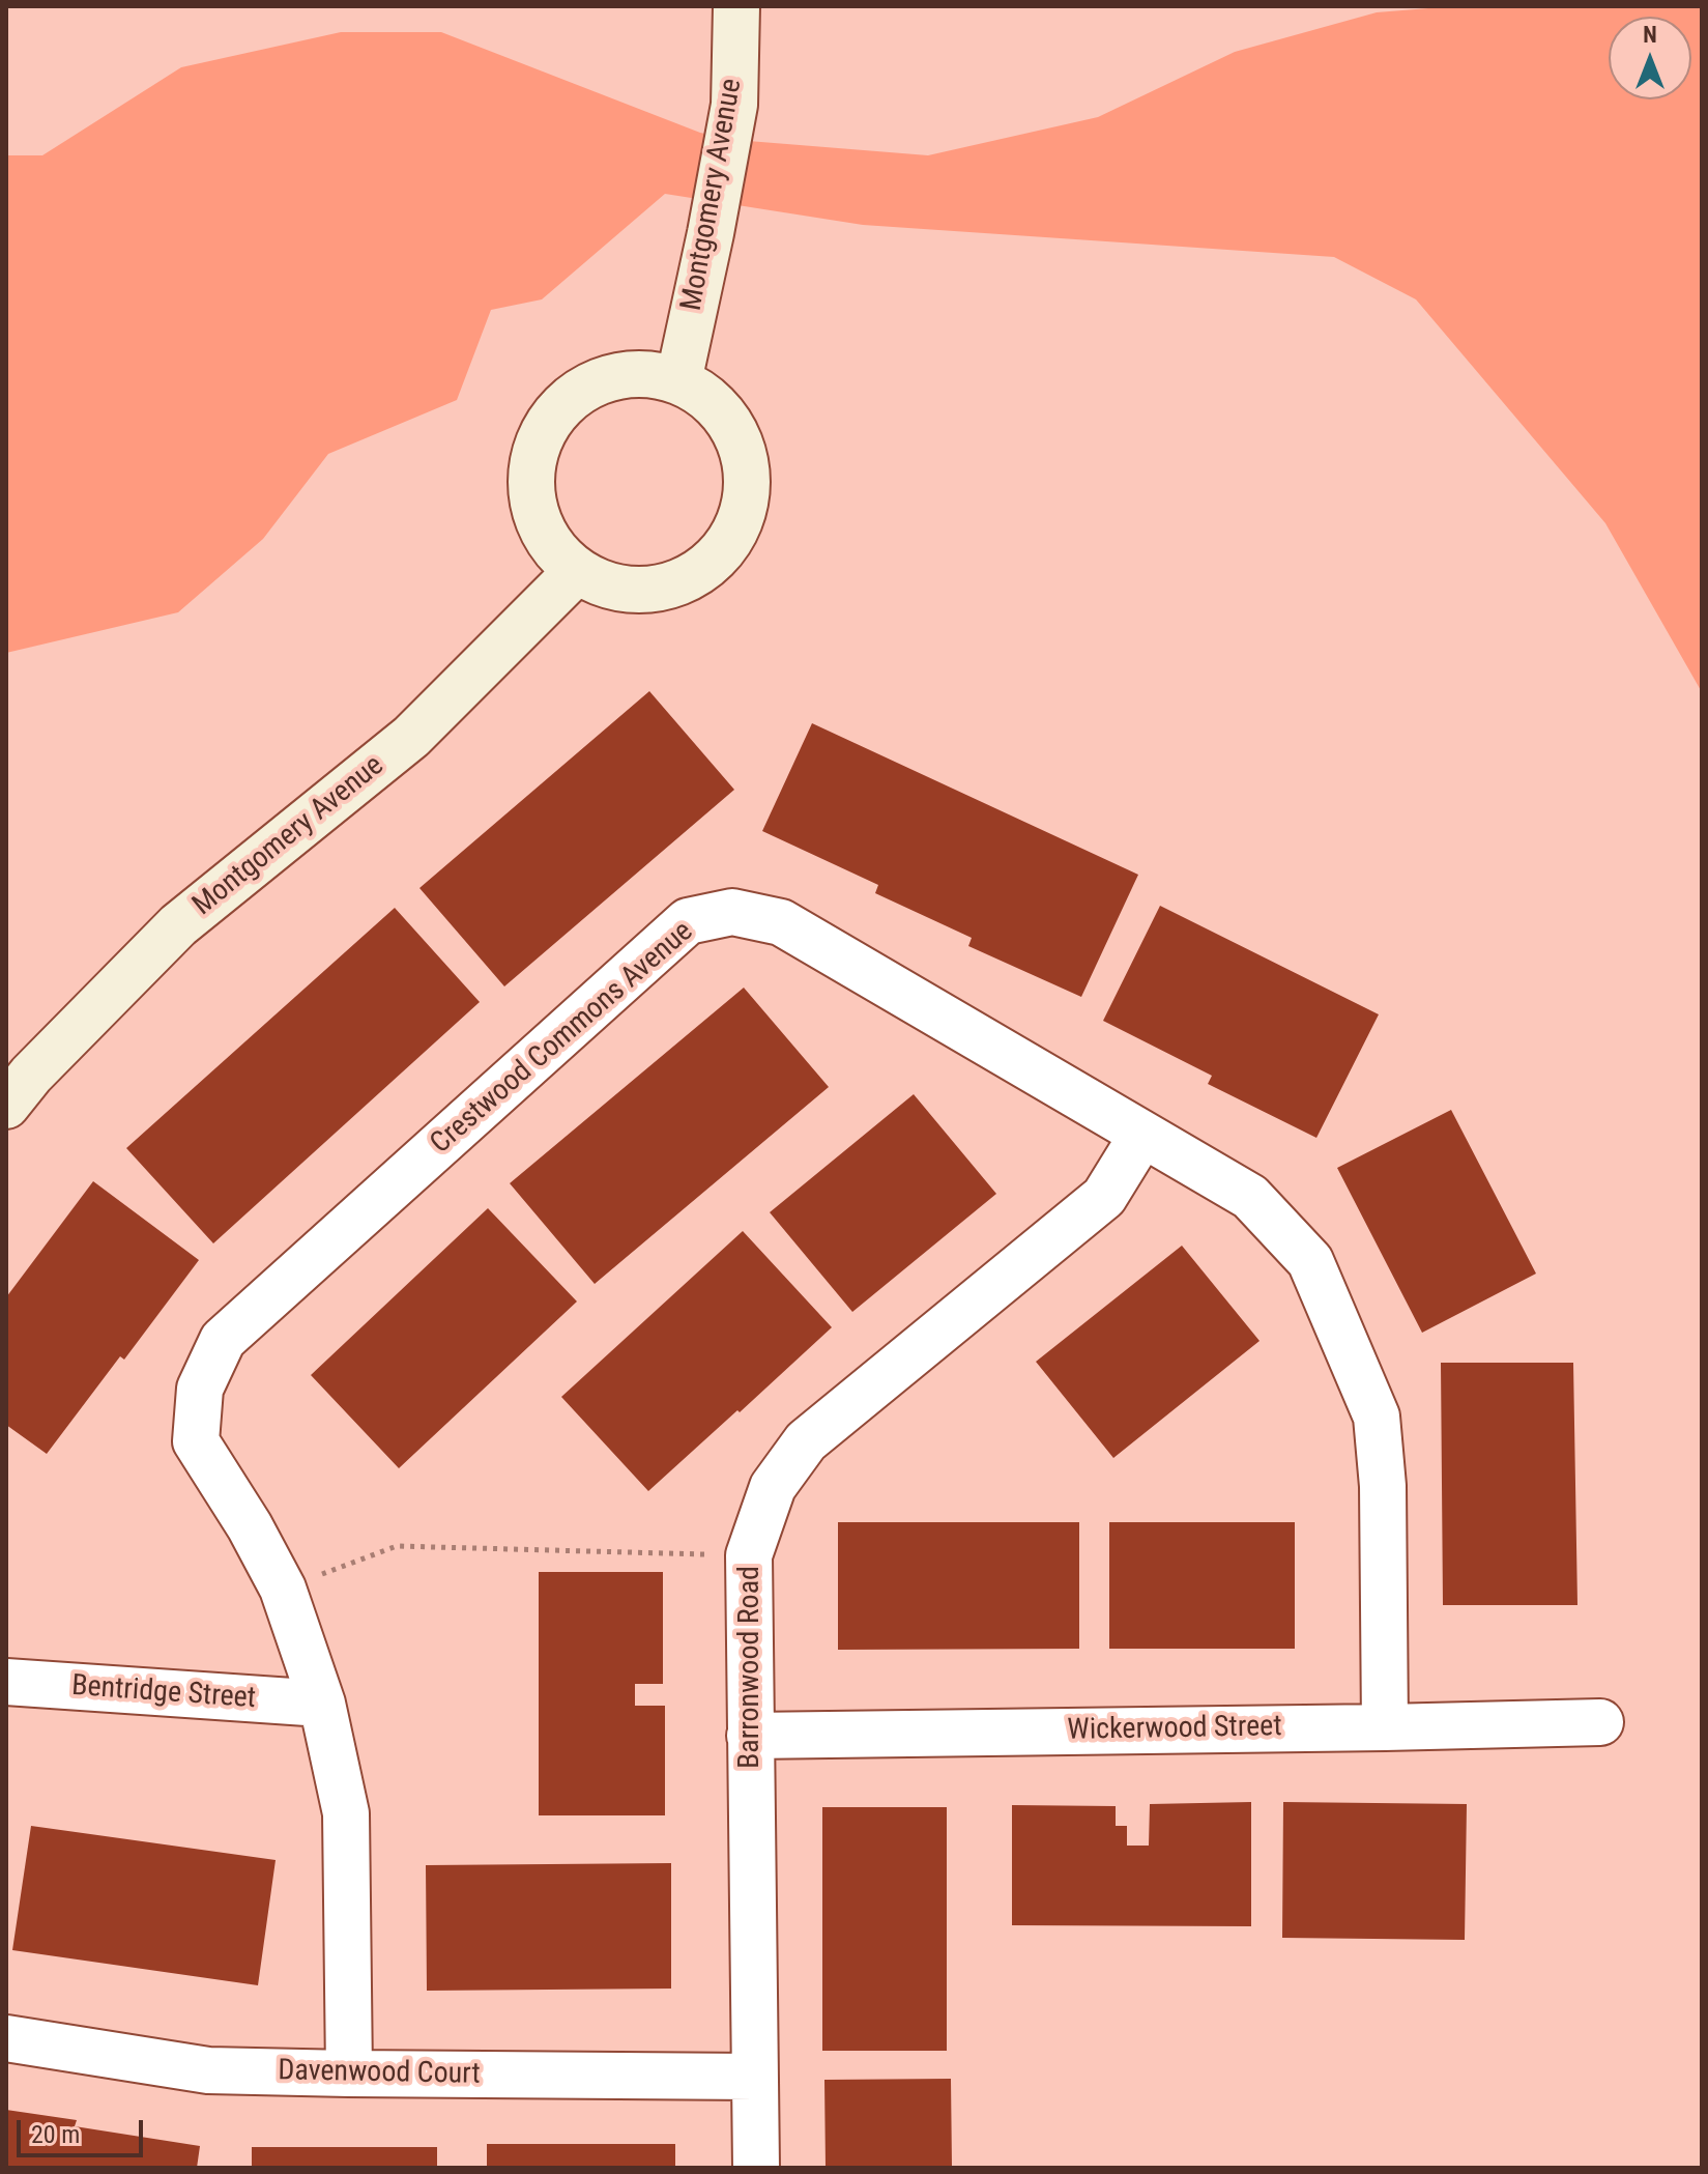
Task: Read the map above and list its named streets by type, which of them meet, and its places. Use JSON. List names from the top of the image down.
{
  "streets": {
    "street": [
      "Montgomery Avenue",
      "Crestwood Commons Avenue",
      "Barronwood Road",
      "Bentridge Street",
      "Wickerwood Street",
      "Davenwood Court"
    ]
  },
  "crossings": [
    ["Crestwood Commons Avenue", "Barronwood Road"],
    ["Crestwood Commons Avenue", "Bentridge Street"],
    ["Crestwood Commons Avenue", "Wickerwood Street"],
    ["Crestwood Commons Avenue", "Davenwood Court"],
    ["Barronwood Road", "Wickerwood Street"],
    ["Barronwood Road", "Davenwood Court"]
  ],
  "scale_bar": "20 m",
  "north": "top"
}
